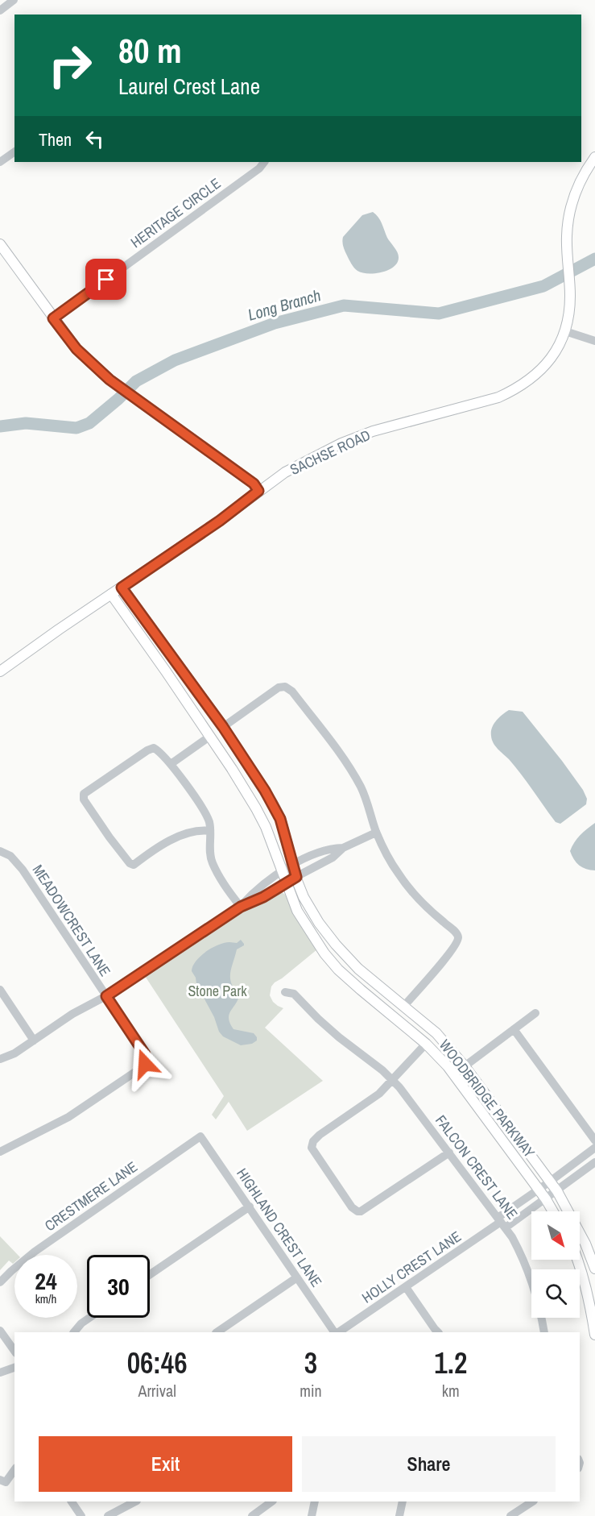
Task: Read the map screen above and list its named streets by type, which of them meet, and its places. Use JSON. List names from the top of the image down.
{
  "streets": {
    "main road": ["SACHSE ROAD", "WOODBRIDGE PARKWAY"],
    "street": [
      "HERITAGE CIRCLE",
      "MEADOWCREST LANE",
      "FALCON CREST LANE",
      "CRESTMERE LANE",
      "HIGHLAND CREST LANE",
      "HOLLY CREST LANE"
    ]
  },
  "crossings": [
    ["SACHSE ROAD", "WOODBRIDGE PARKWAY"],
    ["WOODBRIDGE PARKWAY", "HOLLY CREST LANE"],
    ["FALCON CREST LANE", "HOLLY CREST LANE"],
    ["CRESTMERE LANE", "HIGHLAND CREST LANE"]
  ],
  "water": ["Long Branch"],
  "parks": ["Stone Park"],
  "north": "bottom right",
  "page": {
    "turn": ["80 m", "Laurel Crest Lane"],
    "then": "Then",
    "speed": "24 km/h",
    "limit": "30",
    "eta": [
      "06:46",
      "Arrival",
      "3",
      "min",
      "1.2",
      "km"
    ],
    "buttons": ["Exit", "Share"]
  }
}
